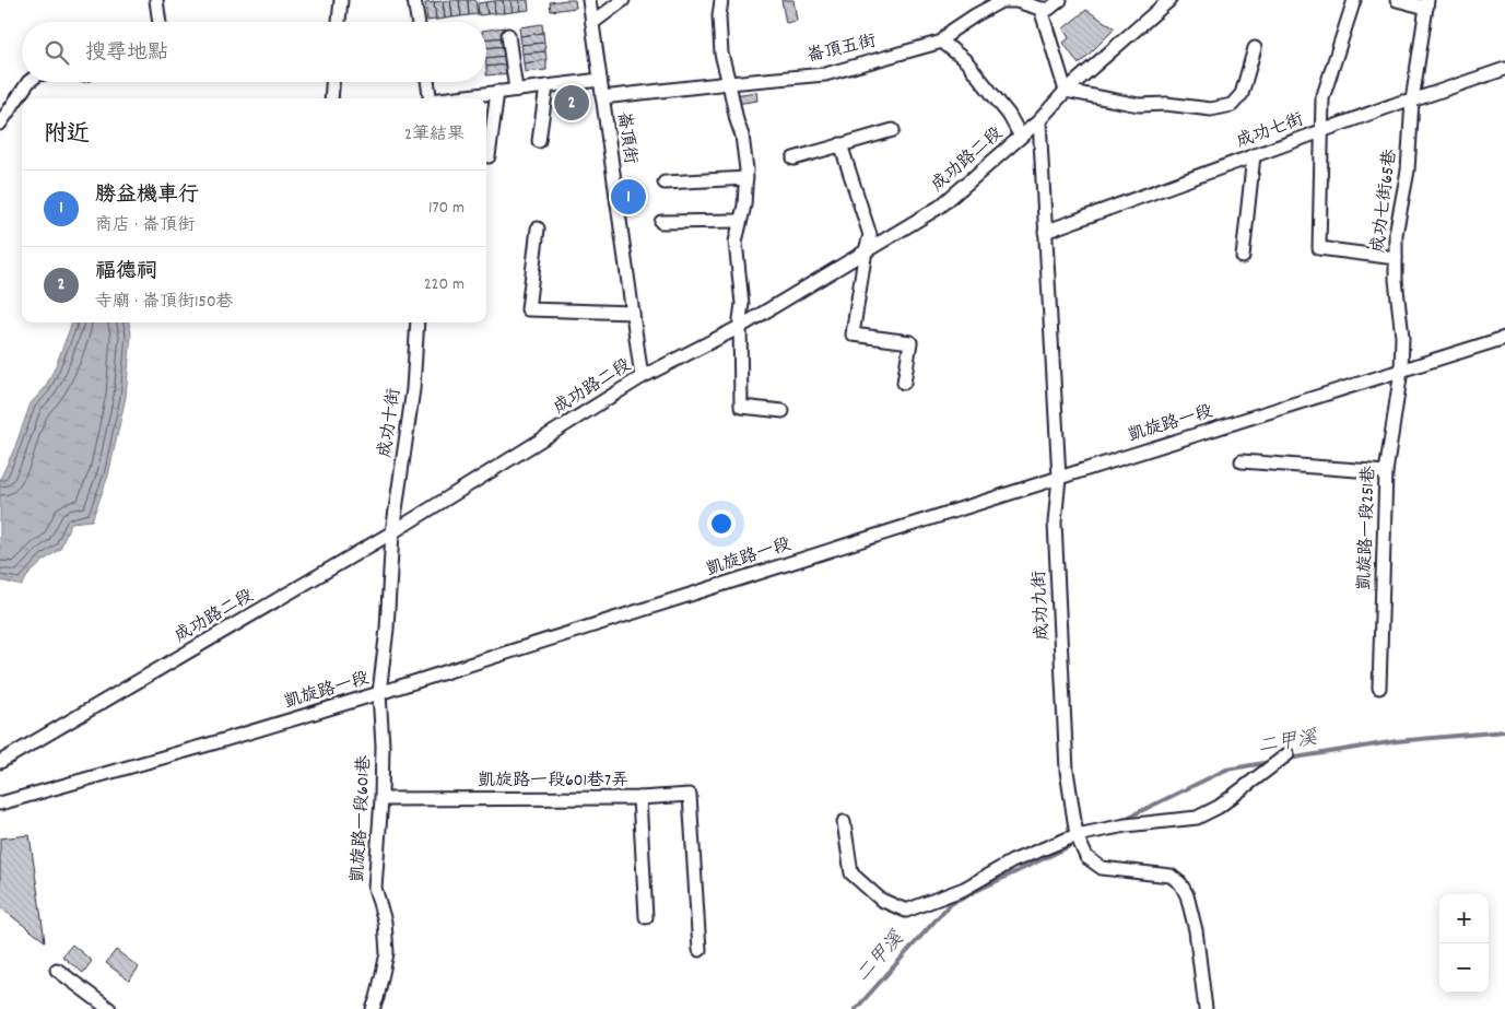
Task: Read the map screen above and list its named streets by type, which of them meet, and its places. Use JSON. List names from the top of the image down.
{
  "streets": {
    "street": [
      "崙頂五街",
      "成功七街",
      "崙頂街",
      "成功路二段",
      "成功七街65巷",
      "成功十街",
      "凱旋路一段",
      "凱旋路一段251巷",
      "成功九街",
      "凱旋路一段601巷7弄",
      "凱旋路一段601巷"
    ]
  },
  "crossings": [
    ["崙頂五街", "崙頂街"],
    ["成功七街", "成功七街65巷"],
    ["成功七街", "成功九街"],
    ["崙頂街", "成功路二段"],
    ["成功路二段", "成功十街"],
    ["成功路二段", "成功九街"],
    ["成功七街65巷", "凱旋路一段"],
    ["成功七街65巷", "凱旋路一段251巷"],
    ["成功十街", "凱旋路一段"],
    ["成功十街", "凱旋路一段601巷"],
    ["凱旋路一段", "凱旋路一段251巷"],
    ["凱旋路一段", "成功九街"],
    ["凱旋路一段", "凱旋路一段601巷"],
    ["凱旋路一段601巷7弄", "凱旋路一段601巷"]
  ],
  "water": ["二甲溪"],
  "page": {
    "search": "搜尋地點",
    "pins": ["2", "1"],
    "heading": ["附近", "2筆結果"],
    "list": [
      {
        "mark": "1",
        "name": "勝益機車行",
        "note": "商店 · 崙頂街",
        "value": "170 m"
      },
      {
        "mark": "2",
        "name": "福德祠",
        "note": "寺廟 · 崙頂街150巷",
        "value": "220 m"
      }
    ],
    "map_buttons": ["+", "−"]
  }
}
